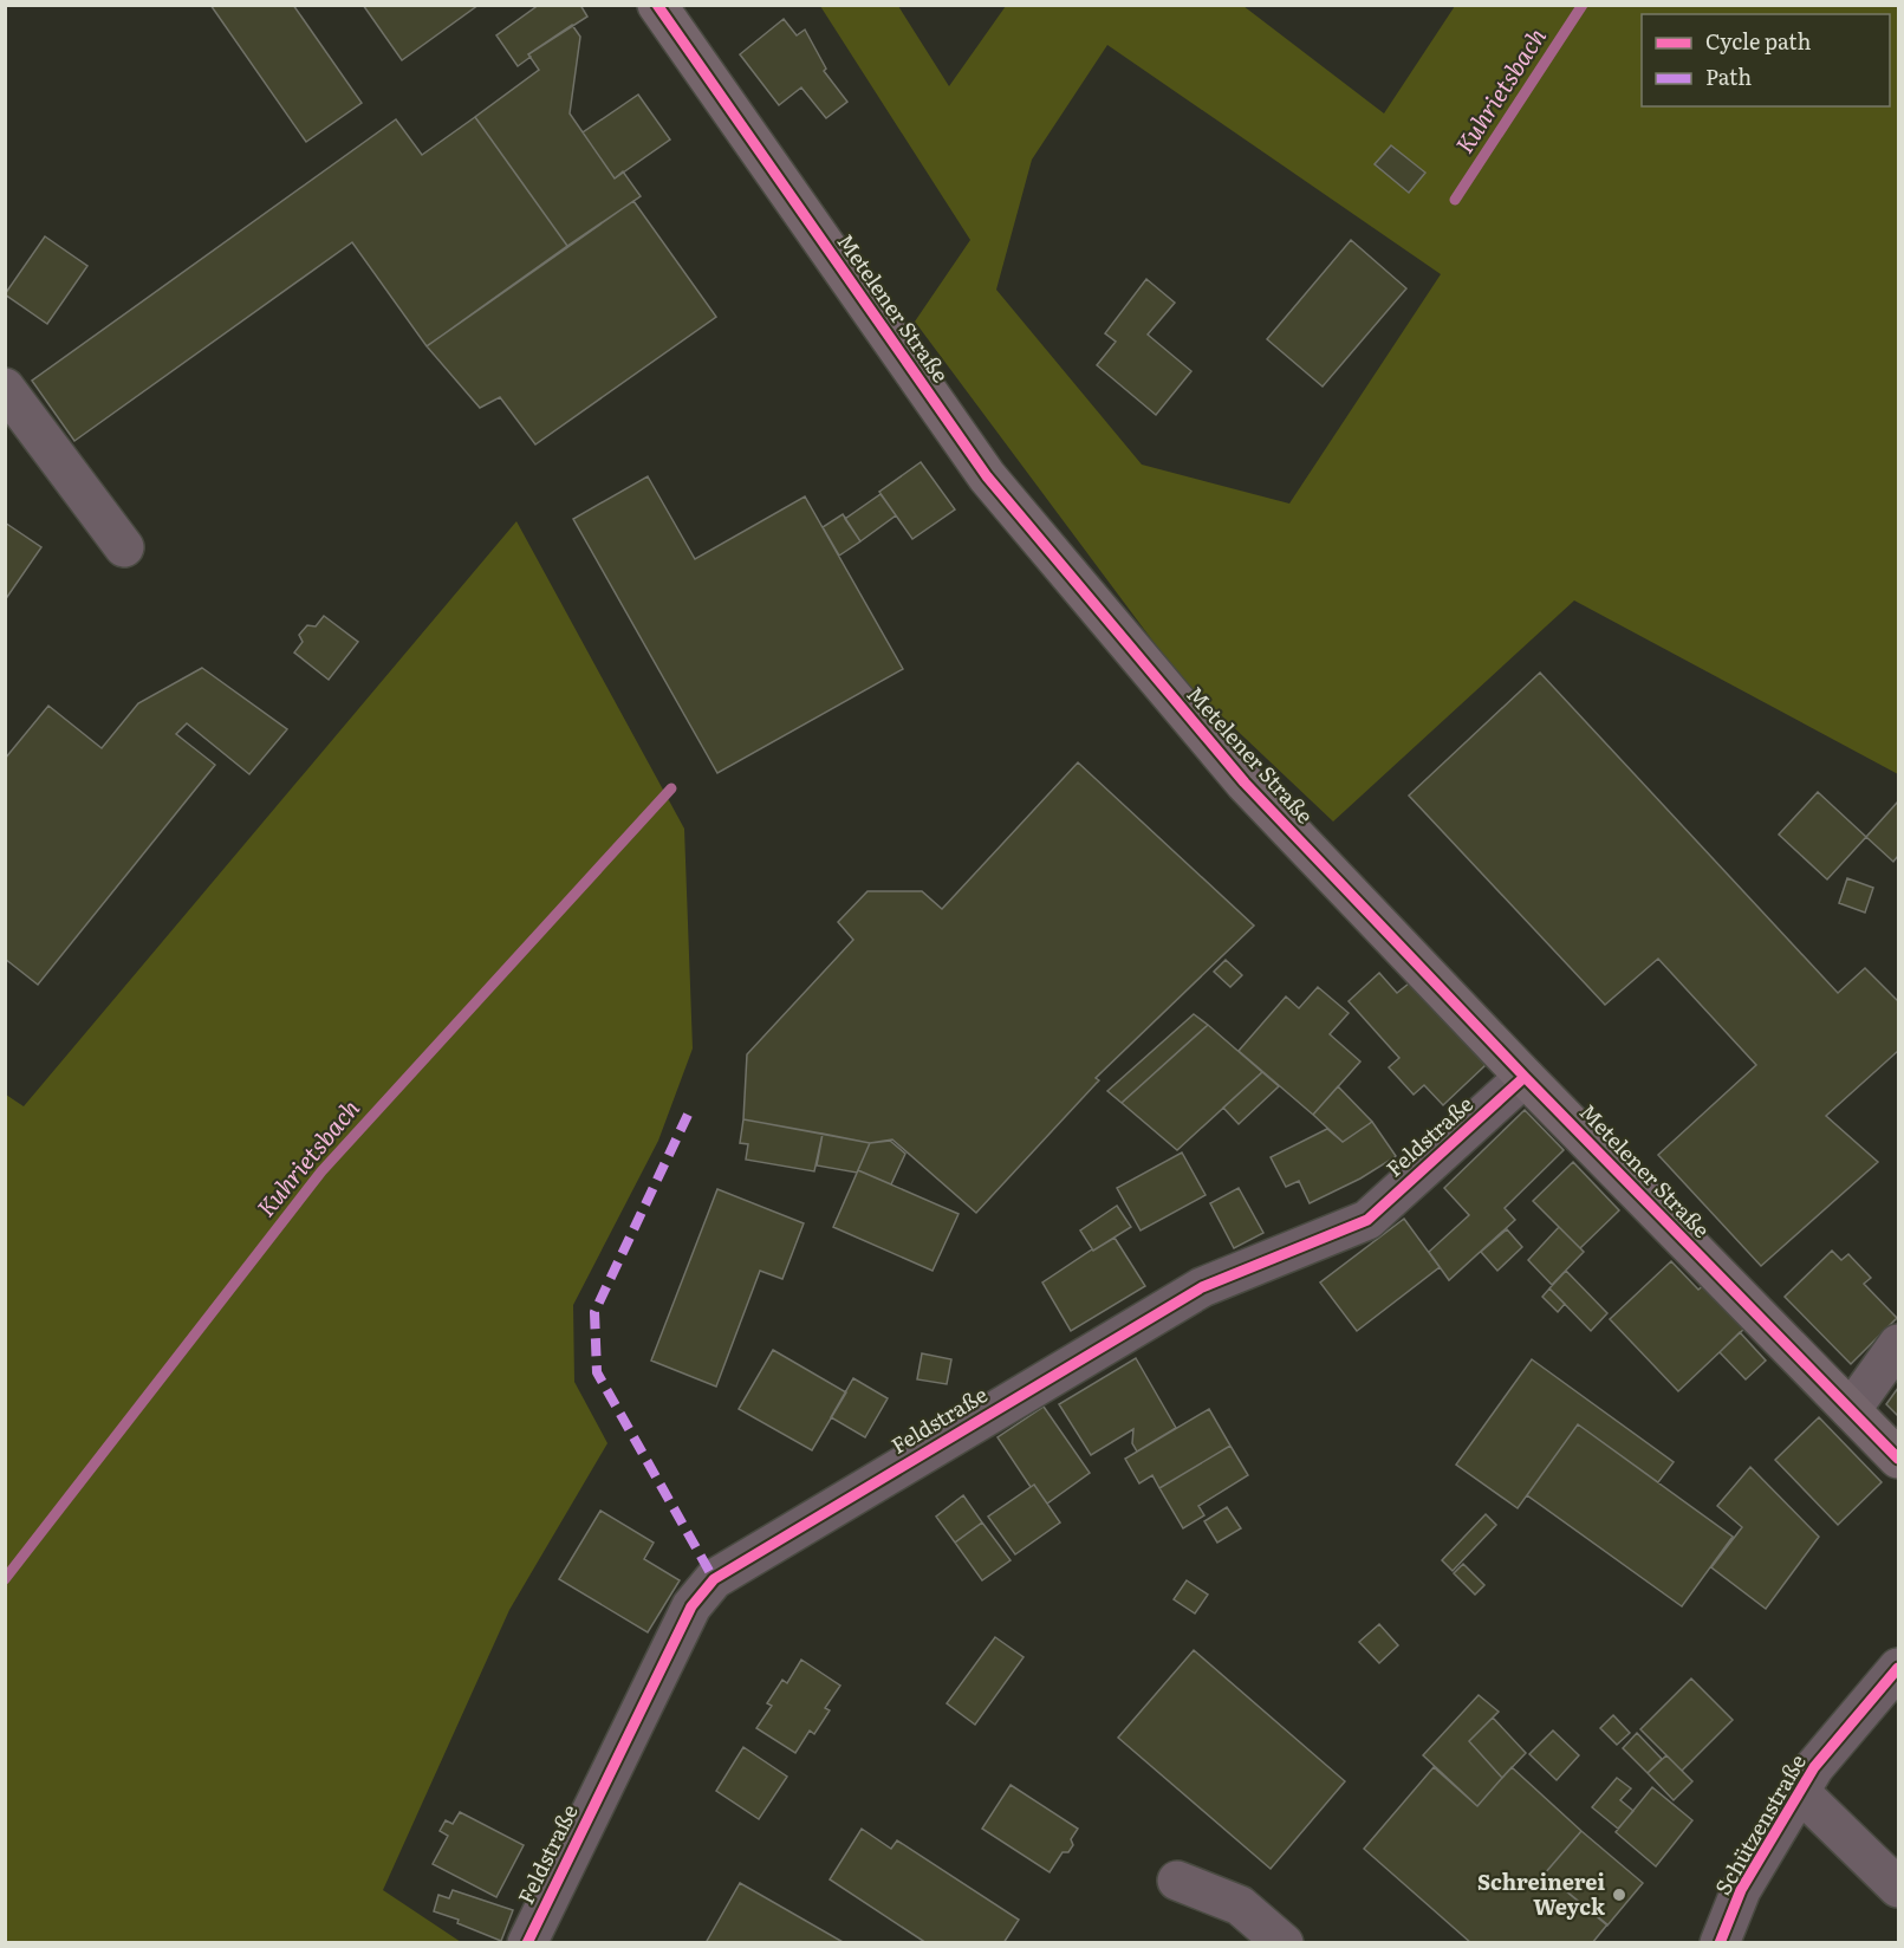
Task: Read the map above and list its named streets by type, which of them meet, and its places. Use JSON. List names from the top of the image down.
{
  "streets": {
    "main road": ["Metelener Straße"],
    "street": ["Feldstraße", "Schützenstraße"]
  },
  "crossings": [
    ["Metelener Straße", "Feldstraße"]
  ],
  "water": ["Kuhrietsbach"],
  "places": ["Schreinerei Weyck"],
  "legend": ["Cycle path", "Path"]
}
